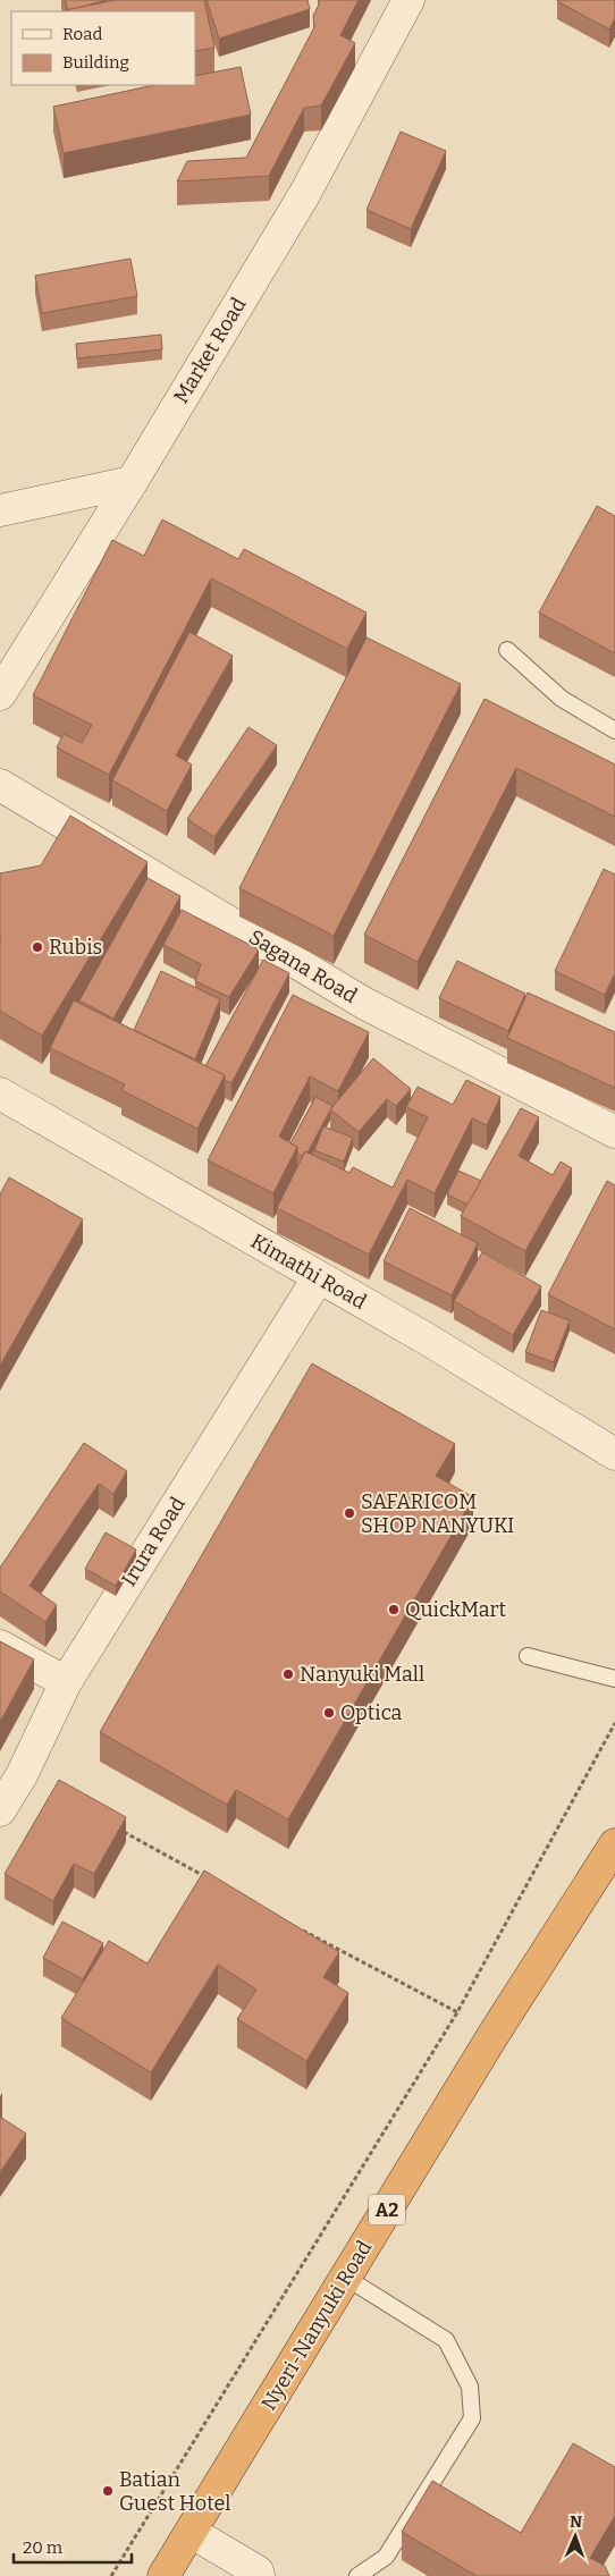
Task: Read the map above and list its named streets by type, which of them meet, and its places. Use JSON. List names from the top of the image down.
{
  "streets": {
    "highway": ["A2", "Nyeri-Nanyuki Road"],
    "street": [
      "Market Road",
      "Sagana Road",
      "Kimathi Road",
      "Irura Road"
    ]
  },
  "crossings": [
    ["Kimathi Road", "Irura Road"]
  ],
  "places": [
    "Rubis",
    "SAFARICOM SHOP NANYUKI",
    "QuickMart",
    "Nanyuki Mall",
    "Optica",
    "Batian Guest Hotel"
  ],
  "legend": ["Road", "Building"],
  "scale_bar": "20 m",
  "north": "top"
}
